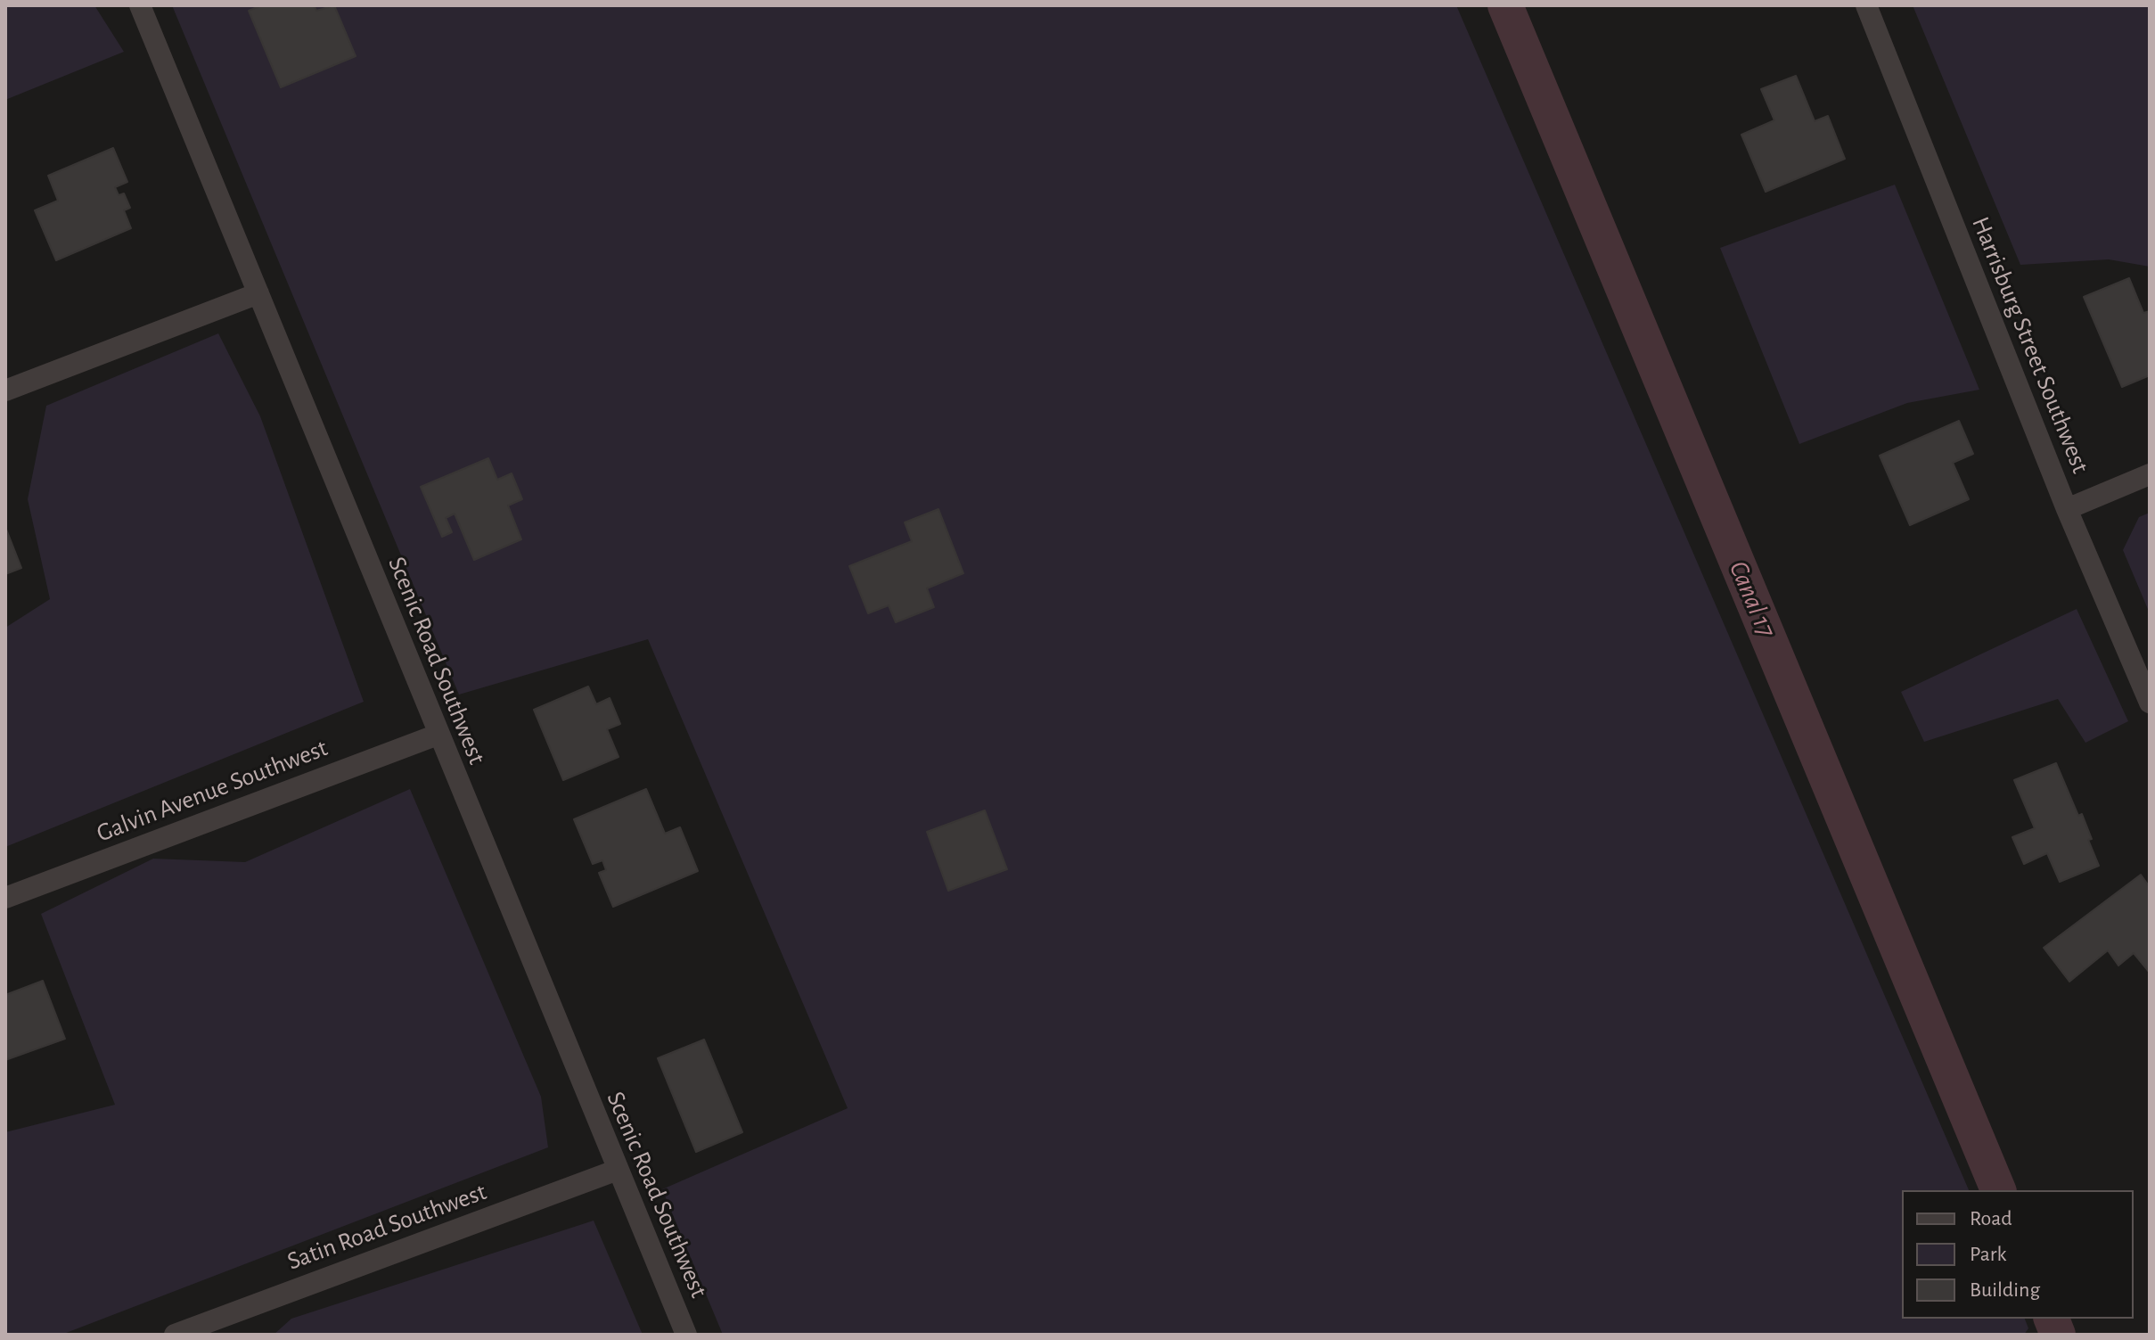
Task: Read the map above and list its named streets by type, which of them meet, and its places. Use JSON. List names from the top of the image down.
{
  "streets": {
    "street": [
      "Harrisburg Street Southwest",
      "Scenic Road Southwest",
      "Galvin Avenue Southwest",
      "Satin Road Southwest"
    ]
  },
  "crossings": [
    ["Scenic Road Southwest", "Galvin Avenue Southwest"],
    ["Scenic Road Southwest", "Satin Road Southwest"]
  ],
  "water": ["Canal 17"],
  "legend": ["Road", "Park", "Building"]
}
